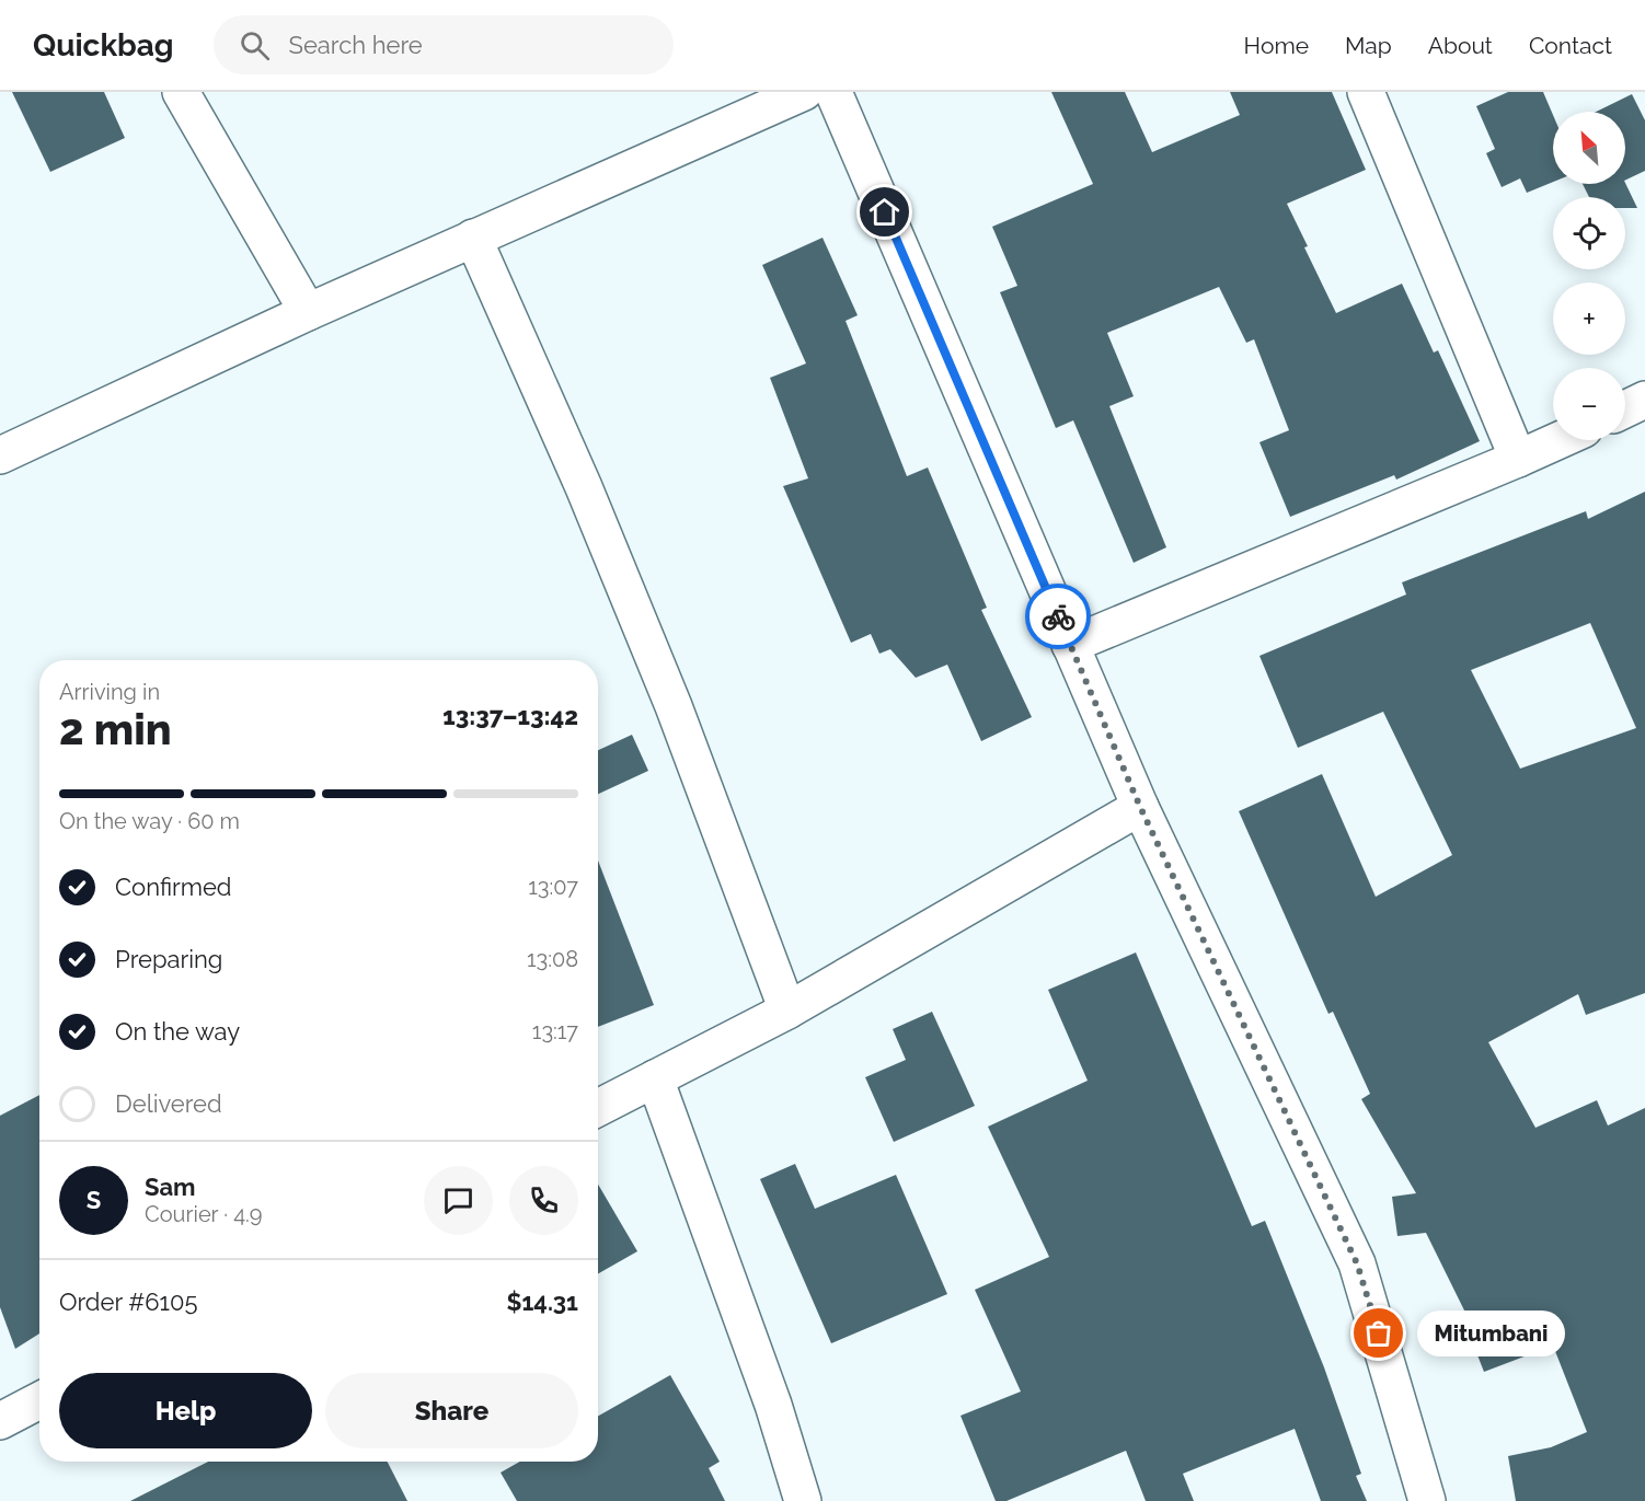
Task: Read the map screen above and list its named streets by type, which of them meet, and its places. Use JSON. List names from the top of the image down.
{
  "places": ["Mitumbani"],
  "north": "top left",
  "page": {
    "header": "Quickbag",
    "search": "Search here",
    "nav": [
      "Home",
      "Map",
      "About",
      "Contact"
    ],
    "map_buttons": ["+", "−"],
    "heading": ["2 min", "Arriving in", "13:37–13:42"],
    "panel": [
      "Sam",
      "Courier · 4.9",
      "Order #6105",
      "$14.31"
    ],
    "bar": "On the way · 60 m",
    "list": [
      ["Confirmed", "13:07"],
      ["Preparing", "13:08"],
      ["On the way", "13:17"],
      "Delivered"
    ],
    "round": "S",
    "bubble": "Mitumbani",
    "buttons": ["Help", "Share"]
  }
}
